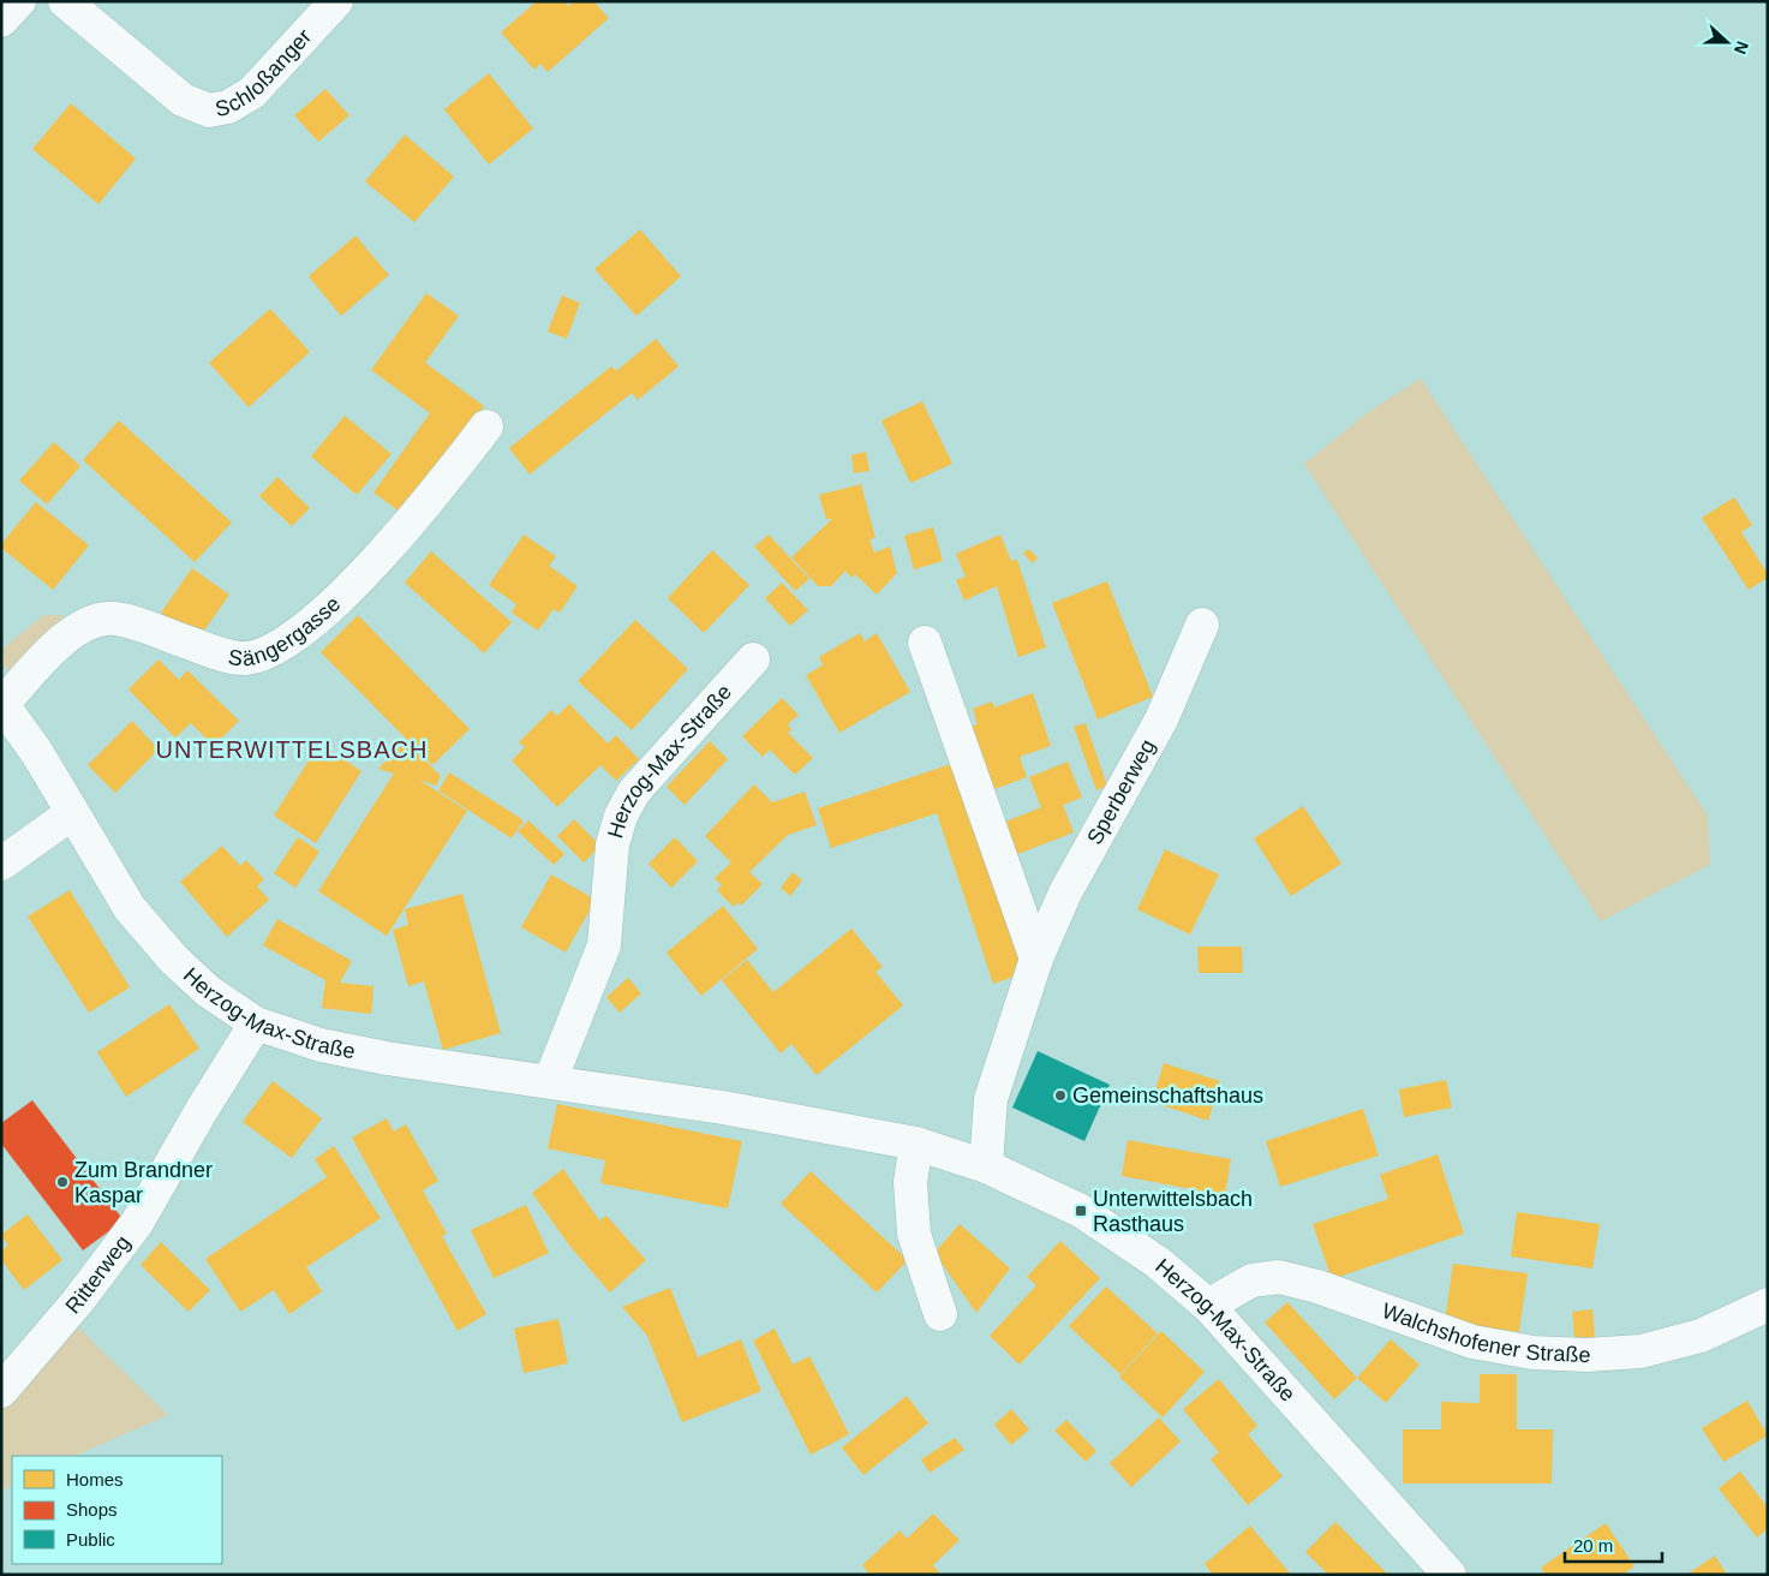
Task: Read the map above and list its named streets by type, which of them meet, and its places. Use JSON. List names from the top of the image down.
{
  "streets": {
    "street": [
      "Schloßanger",
      "Sängergasse",
      "Herzog-Max-Straße",
      "Sperberweg",
      "Ritterweg",
      "Walchshofener Straße"
    ]
  },
  "crossings": [
    ["Sängergasse", "Herzog-Max-Straße"],
    ["Herzog-Max-Straße", "Sperberweg"],
    ["Herzog-Max-Straße", "Ritterweg"],
    ["Herzog-Max-Straße", "Walchshofener Straße"]
  ],
  "districts": ["UNTERWITTELSBACH"],
  "places": {
    "other": ["Gemeinschaftshaus", "Zum Brandner Kaspar"],
    "transit": ["Unterwittelsbach Rasthaus"]
  },
  "legend": ["Homes", "Shops", "Public"],
  "scale_bar": "20 m",
  "north": "right"
}
